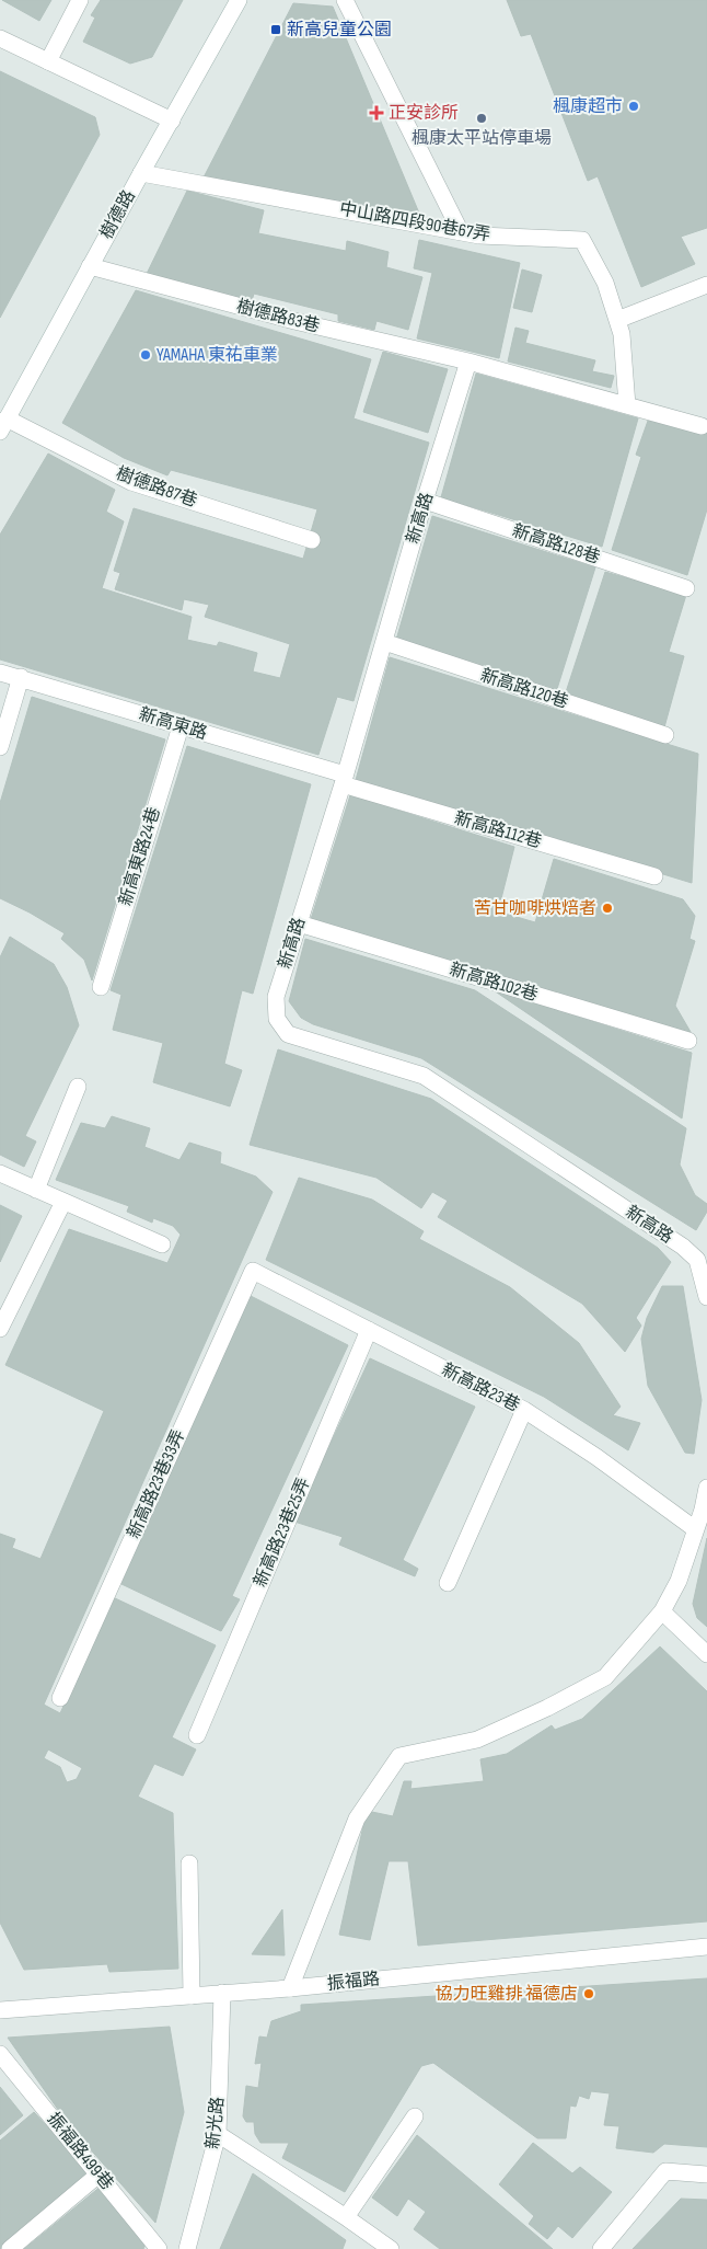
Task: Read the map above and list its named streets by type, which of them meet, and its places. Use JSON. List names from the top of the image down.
{
  "streets": {
    "street": [
      "樹德路",
      "中山路四段90巷67弄",
      "樹德路83巷",
      "樹德路87巷",
      "新高路",
      "新高路128巷",
      "新高路120巷",
      "新高東路",
      "新高路112巷",
      "新高東路24巷",
      "新高路102巷",
      "新高路23巷",
      "新高路23巷33弄",
      "新高路23巷25弄",
      "振福路",
      "新光路",
      "振福路499巷"
    ]
  },
  "crossings": [
    ["樹德路", "中山路四段90巷67弄"],
    ["樹德路", "樹德路83巷"],
    ["樹德路", "樹德路87巷"],
    ["中山路四段90巷67弄", "樹德路83巷"],
    ["樹德路83巷", "新高路"],
    ["新高路", "新高路128巷"],
    ["新高路", "新高路120巷"],
    ["新高路", "新高東路"],
    ["新高路", "新高路112巷"],
    ["新高路", "新高路102巷"],
    ["新高東路", "新高路112巷"],
    ["新高東路", "新高東路24巷"],
    ["新高路23巷", "新高路23巷33弄"],
    ["新高路23巷", "新高路23巷25弄"],
    ["振福路", "新光路"]
  ],
  "places": {
    "transit": ["新高兒童公園"],
    "other": [
      "楓康超市",
      "楓康太平站停車場",
      "YAMAHA 東祐車業",
      "苦甘咖啡烘焙者",
      "協力旺雞排 福德店"
    ],
    "health": ["正安診所"]
  }
}
